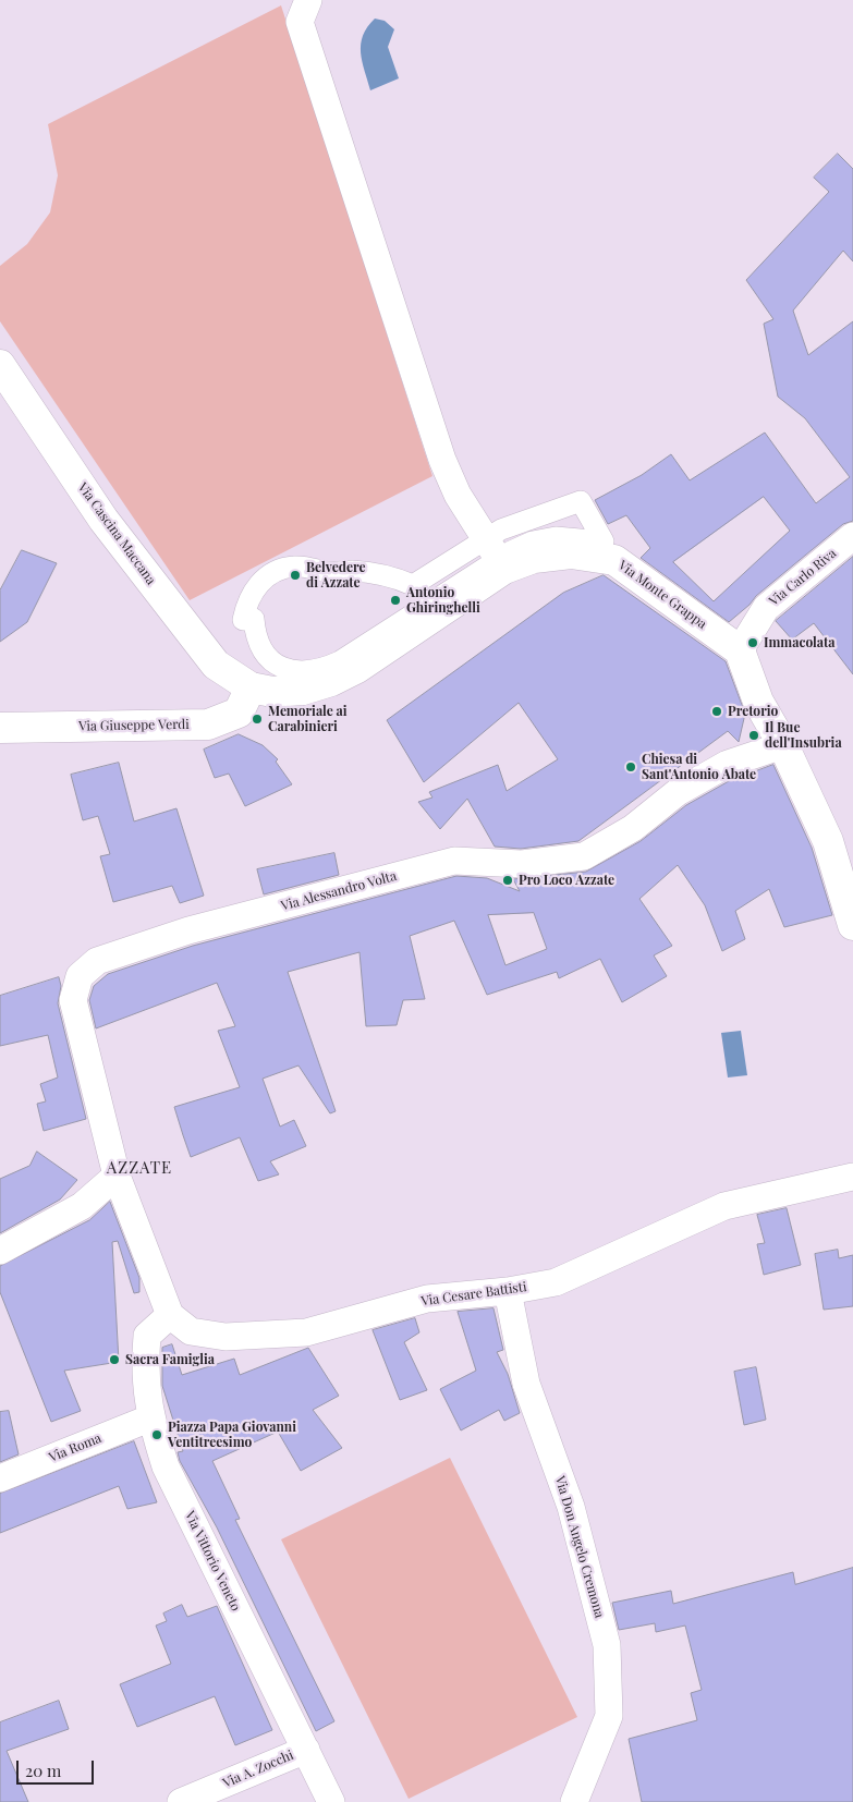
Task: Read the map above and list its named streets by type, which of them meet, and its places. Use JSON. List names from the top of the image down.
{
  "streets": {
    "street": [
      "Via Cascina Maccana",
      "Via Carlo Riva",
      "Via Monte Grappa",
      "Via Giuseppe Verdi",
      "Via Alessandro Volta",
      "Via Cesare Battisti",
      "Via Roma",
      "Via Don Angelo Cremona",
      "Via Vittorio Veneto",
      "Via A. Zocchi"
    ]
  },
  "crossings": [
    ["Via Cascina Maccana", "Via Monte Grappa"],
    ["Via Cascina Maccana", "Via Giuseppe Verdi"],
    ["Via Carlo Riva", "Via Monte Grappa"],
    ["Via Monte Grappa", "Via Giuseppe Verdi"],
    ["Via Cesare Battisti", "Via Don Angelo Cremona"],
    ["Via Cesare Battisti", "Via Vittorio Veneto"],
    ["Via Roma", "Via Vittorio Veneto"],
    ["Via Vittorio Veneto", "Via A. Zocchi"]
  ],
  "districts": ["AZZATE"],
  "places": [
    "Belvedere di Azzate",
    "Antonio Ghiringhelli",
    "Immacolata",
    "Pretorio",
    "Memoriale ai Carabinieri",
    "Il Bue dell'Insubria",
    "Chiesa di Sant'Antonio Abate",
    "Pro Loco Azzate",
    "Sacra Famiglia",
    "Piazza Papa Giovanni Ventitreesimo"
  ],
  "scale_bar": "20 m"
}
